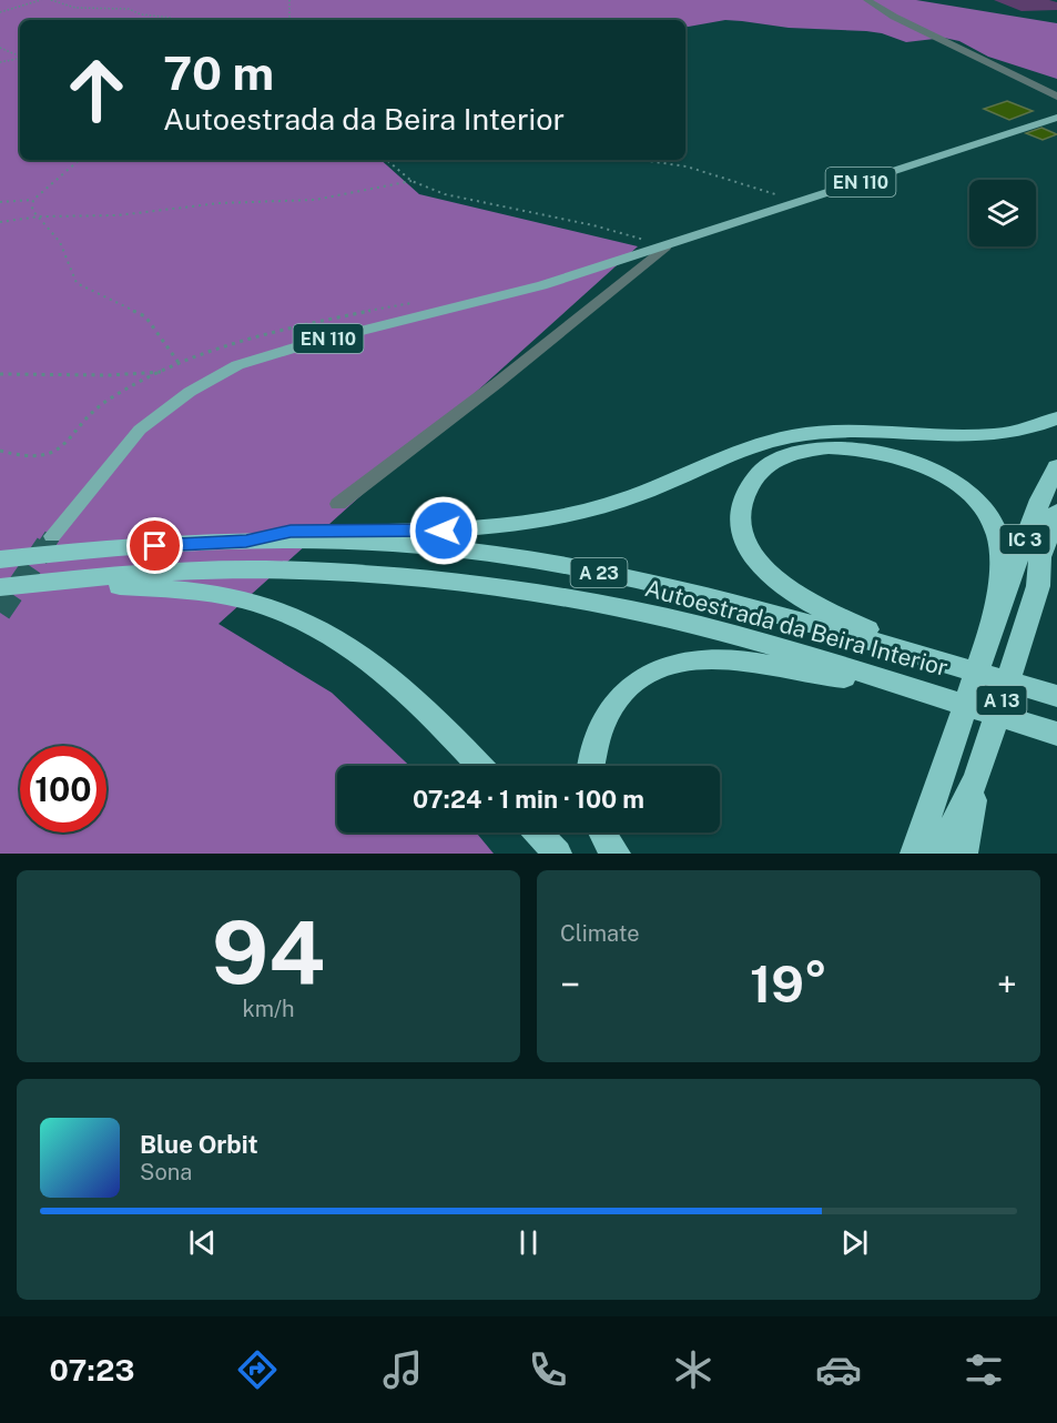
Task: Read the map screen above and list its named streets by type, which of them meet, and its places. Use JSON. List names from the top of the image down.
{
  "streets": {
    "highway": [
      "IC 3",
      "A 23",
      "Autoestrada da Beira Interior",
      "A 13"
    ],
    "main road": ["EN 110"]
  },
  "crossings": [
    ["IC 3", "A 13"]
  ],
  "page": {
    "turn": ["70 m", "Autoestrada da Beira Interior"],
    "limit": "100",
    "trip": "07:24 · 1 min · 100 m",
    "tile": [
      ["94", "km/h"],
      "Climate"
    ],
    "heat": ["−", "19°", "+"],
    "song": ["Blue Orbit", "Sona"],
    "tabs": "07:23"
  }
}
